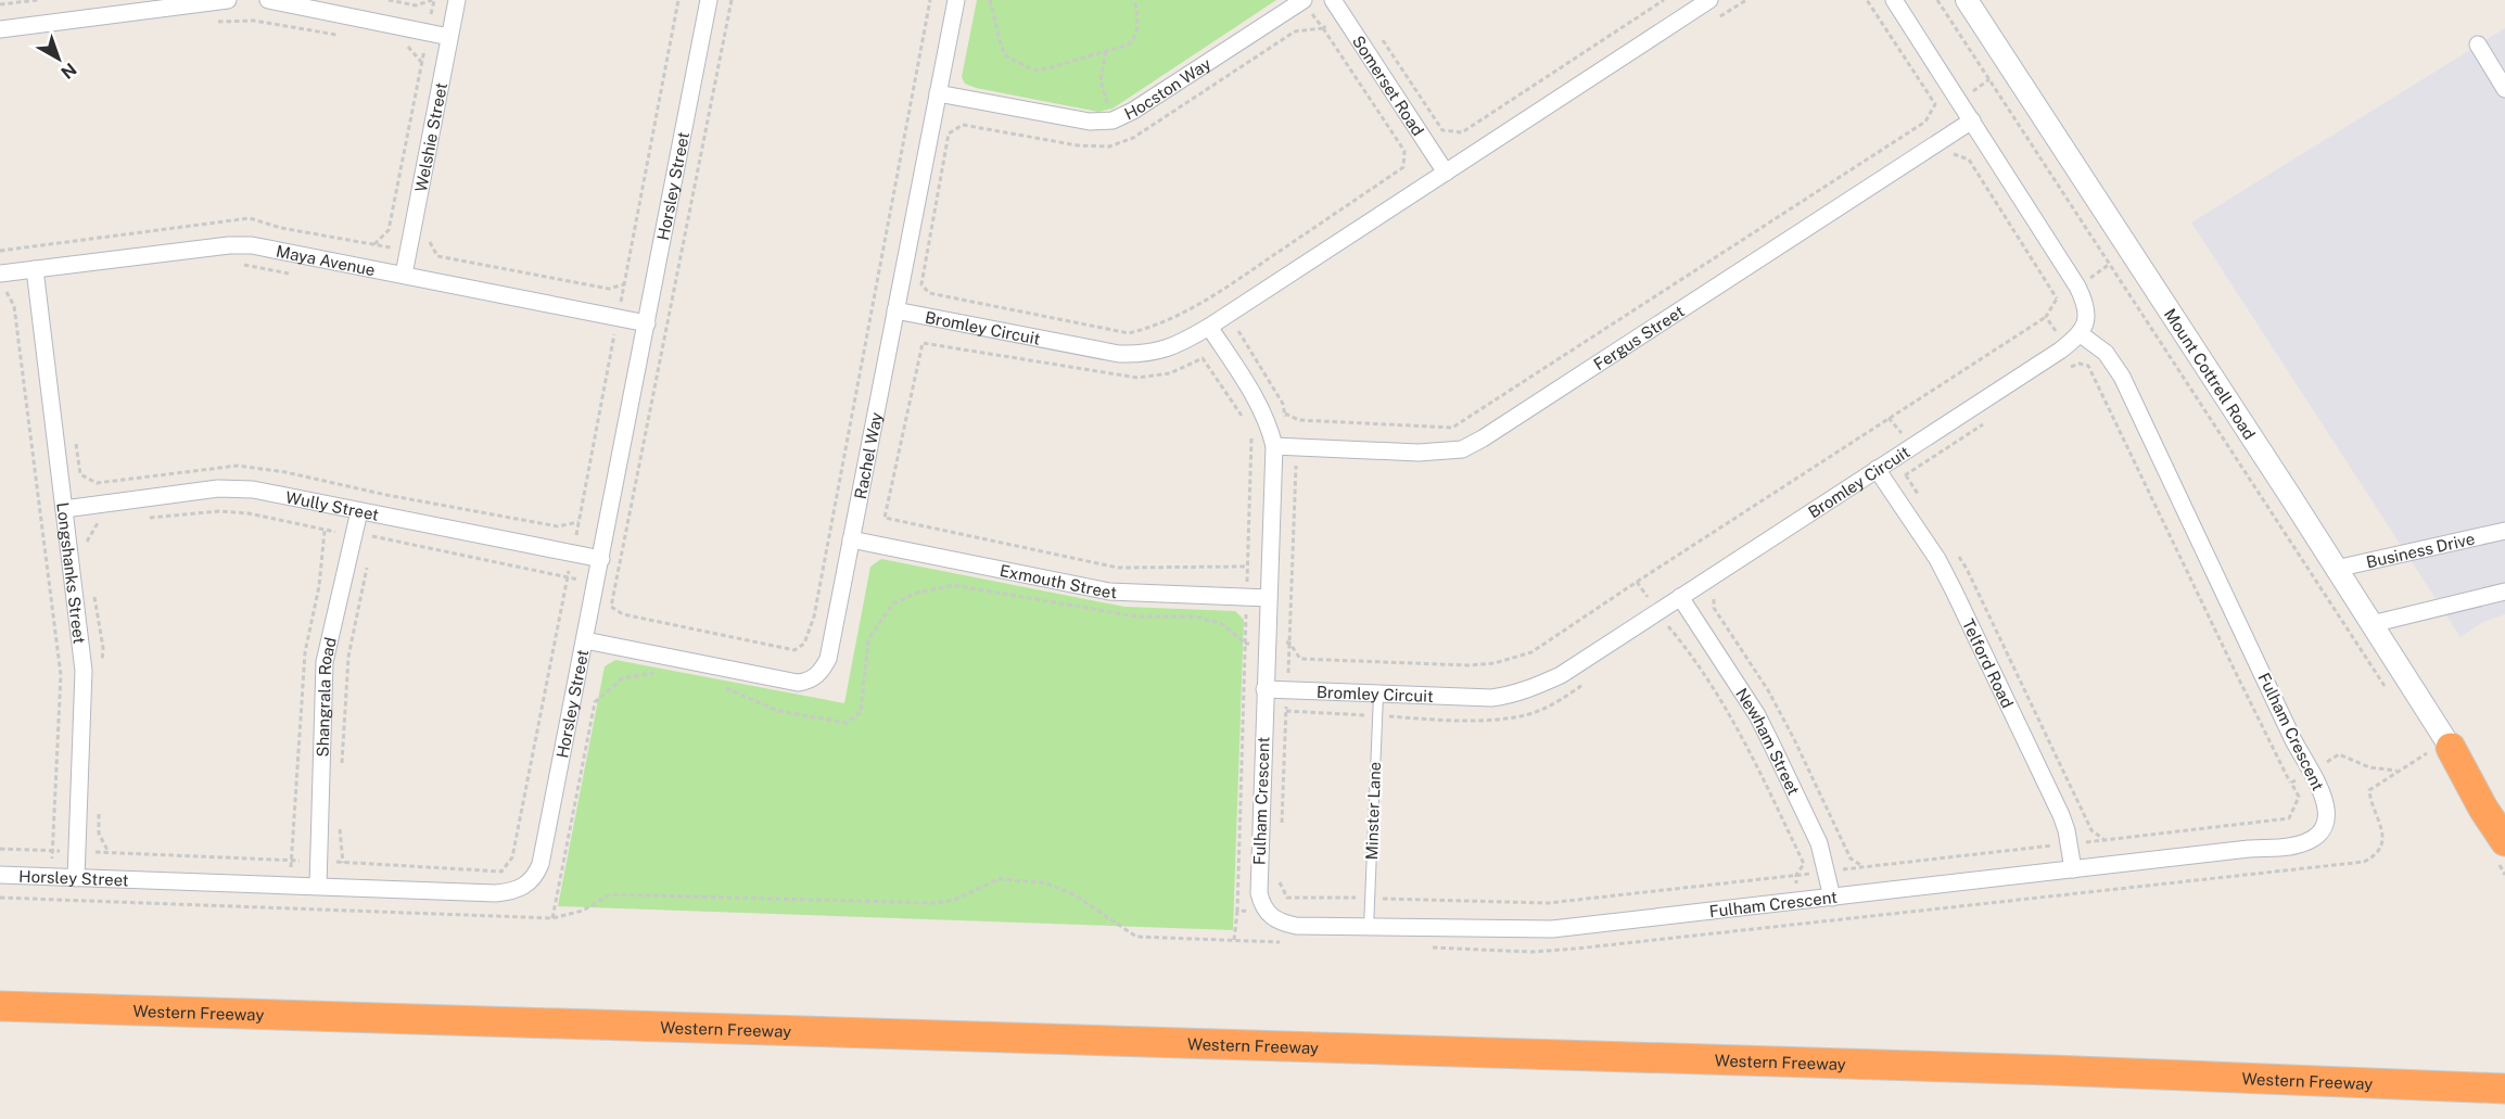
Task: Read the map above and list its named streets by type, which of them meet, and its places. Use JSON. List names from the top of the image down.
{
  "streets": {
    "highway": ["Western Freeway"],
    "street": [
      "Somerset Road",
      "Hocston Way",
      "Welshie Street",
      "Horsley Street",
      "Maya Avenue",
      "Bromley Circuit",
      "Fergus Street",
      "Mount Cottrell Road",
      "Rachel Way",
      "Wully Street",
      "Business Drive",
      "Longshanks Street",
      "Exmouth Street",
      "Telford Road",
      "Shangrala Road",
      "Fulham Crescent",
      "Newham Street"
    ],
    "lane": ["Minster Lane"]
  },
  "crossings": [
    ["Somerset Road", "Bromley Circuit"],
    ["Hocston Way", "Rachel Way"],
    ["Welshie Street", "Maya Avenue"],
    ["Horsley Street", "Maya Avenue"],
    ["Horsley Street", "Rachel Way"],
    ["Horsley Street", "Wully Street"],
    ["Horsley Street", "Longshanks Street"],
    ["Horsley Street", "Shangrala Road"],
    ["Maya Avenue", "Longshanks Street"],
    ["Bromley Circuit", "Rachel Way"],
    ["Bromley Circuit", "Telford Road"],
    ["Bromley Circuit", "Fulham Crescent"],
    ["Bromley Circuit", "Newham Street"],
    ["Bromley Circuit", "Minster Lane"],
    ["Fergus Street", "Fulham Crescent"],
    ["Mount Cottrell Road", "Business Drive"],
    ["Rachel Way", "Exmouth Street"],
    ["Wully Street", "Longshanks Street"],
    ["Wully Street", "Shangrala Road"],
    ["Exmouth Street", "Fulham Crescent"],
    ["Telford Road", "Fulham Crescent"],
    ["Fulham Crescent", "Newham Street"],
    ["Fulham Crescent", "Minster Lane"]
  ],
  "north": "bottom right"
}
